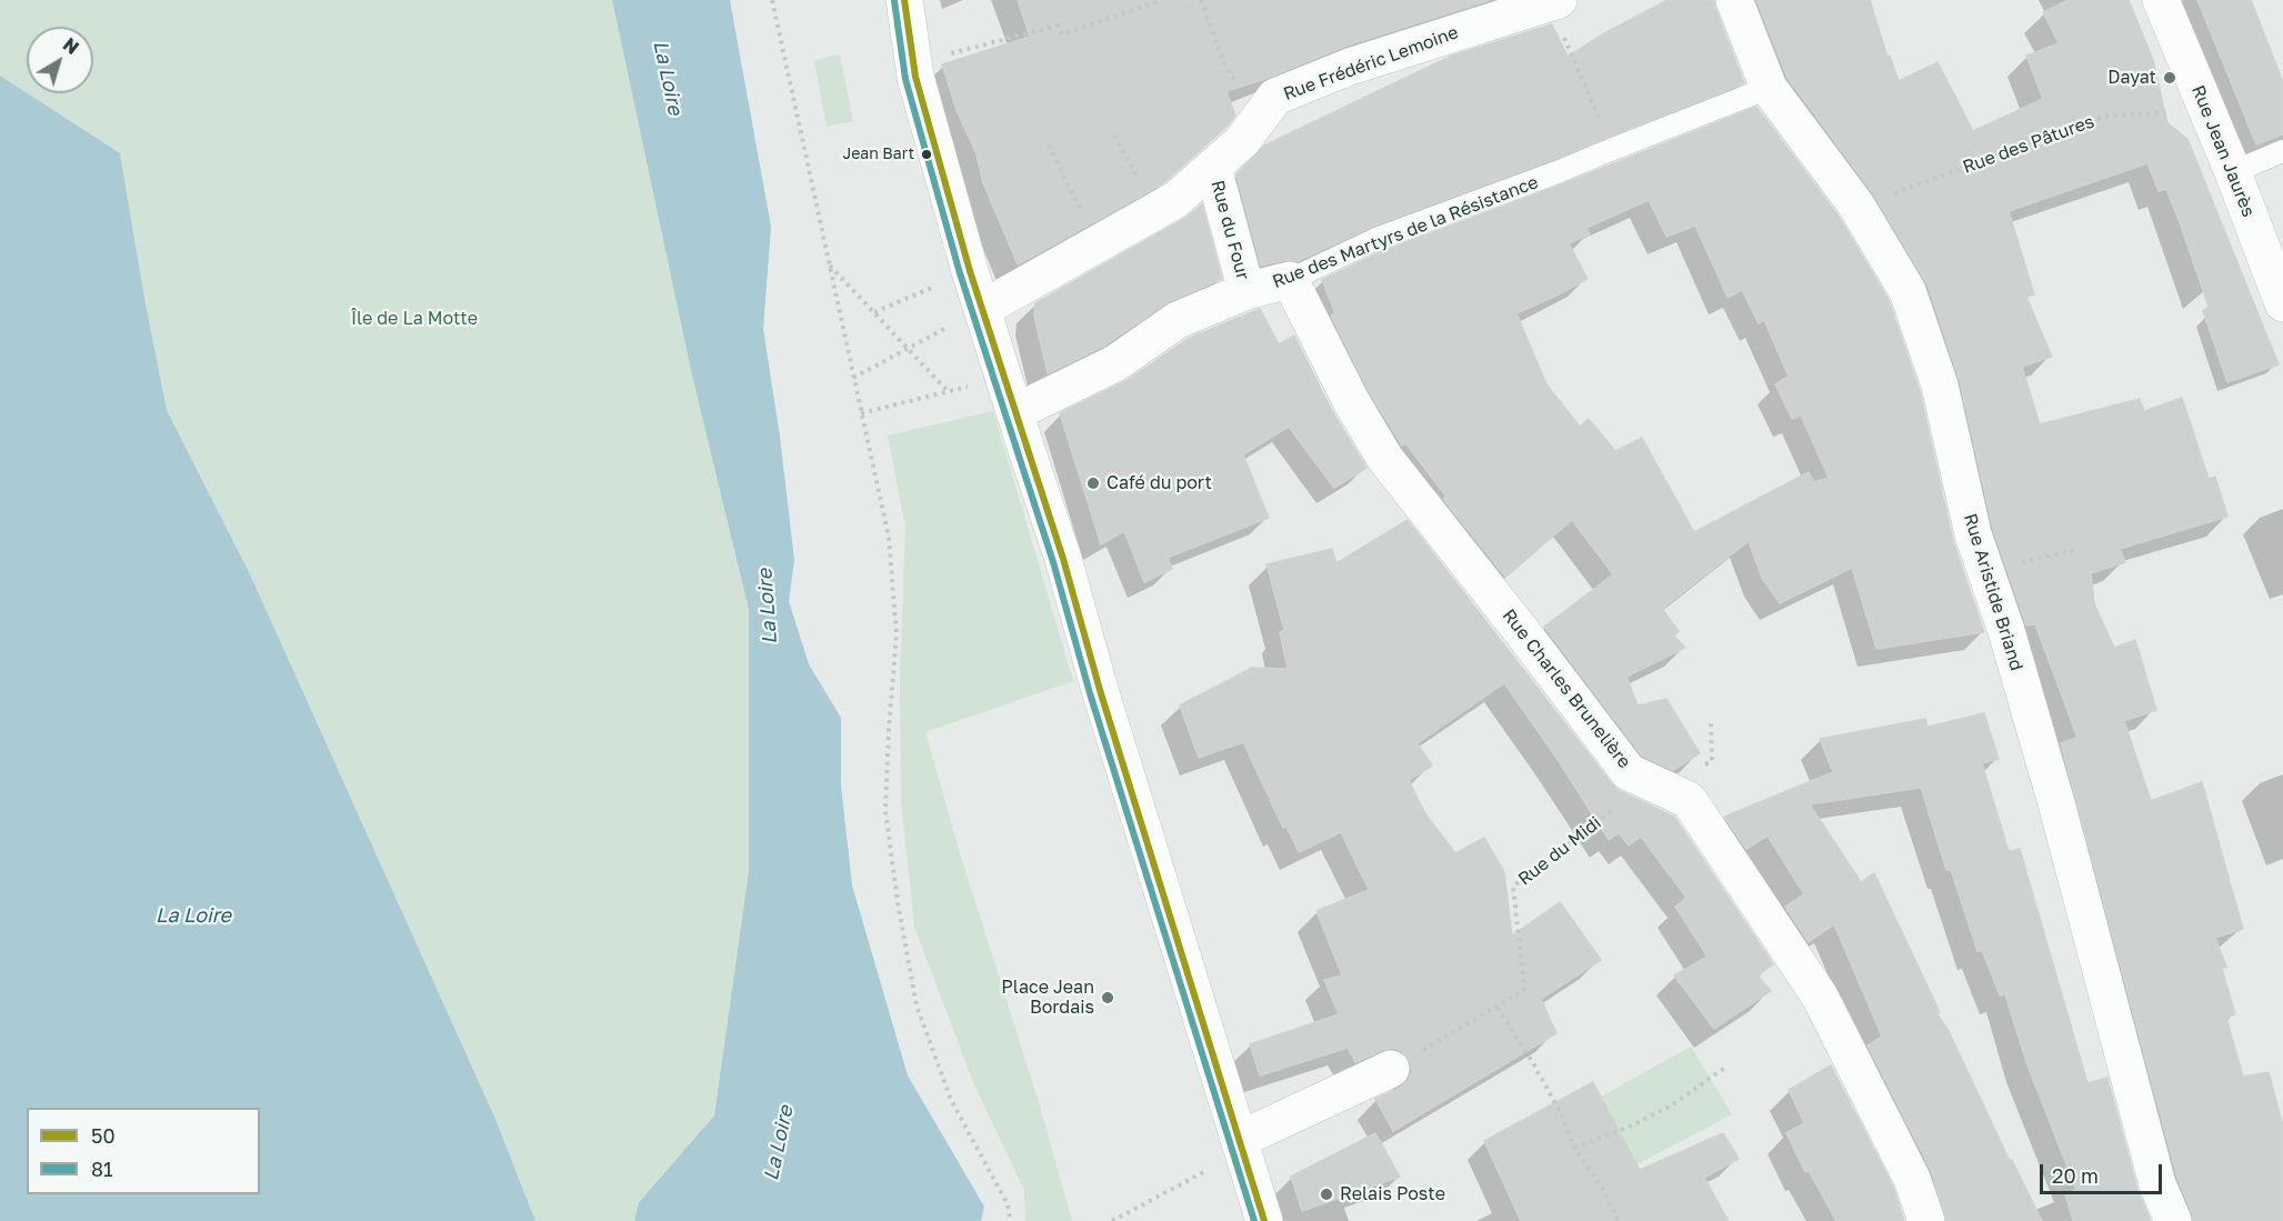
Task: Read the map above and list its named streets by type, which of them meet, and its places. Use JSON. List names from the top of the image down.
{
  "streets": {
    "street": [
      "Rue Frédéric Lemoine",
      "Rue Jean Jaurès",
      "Rue du Four",
      "Rue des Martyrs de la Résistance",
      "Rue Aristide Briand",
      "Rue Charles Brunelière"
    ],
    "path": ["Rue des Pâtures", "Rue du Midi"]
  },
  "crossings": [
    ["Rue Frédéric Lemoine", "Rue du Four"],
    ["Rue des Pâtures", "Rue Jean Jaurès"],
    ["Rue des Pâtures", "Rue Aristide Briand"],
    ["Rue du Four", "Rue des Martyrs de la Résistance"],
    ["Rue des Martyrs de la Résistance", "Rue Aristide Briand"],
    ["Rue des Martyrs de la Résistance", "Rue Charles Brunelière"],
    ["Rue Charles Brunelière", "Rue du Midi"]
  ],
  "water": ["La Loire"],
  "parks": ["Île de La Motte"],
  "places": [
    "Dayat",
    "Jean Bart",
    "Café du port",
    "Place Jean Bordais",
    "Relais Poste"
  ],
  "lines": ["transit line 50", "transit line 81"],
  "legend": ["50", "81"],
  "scale_bar": "20 m",
  "north": "top right"
}
